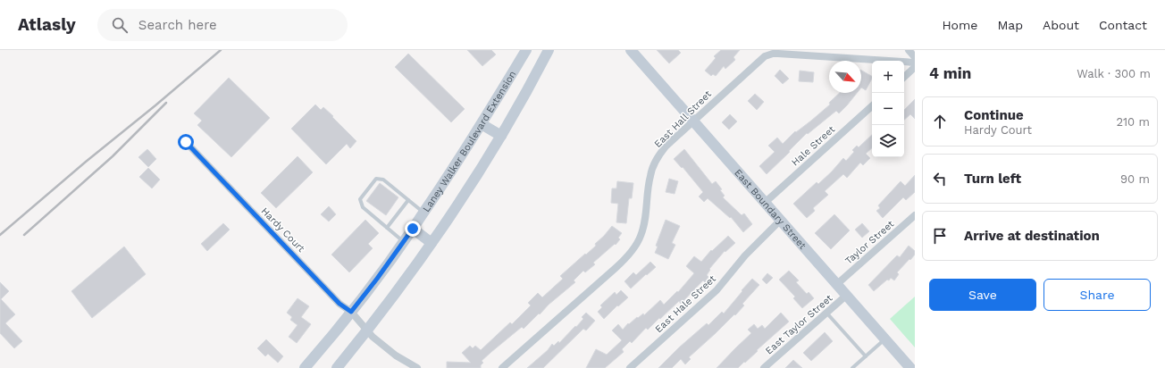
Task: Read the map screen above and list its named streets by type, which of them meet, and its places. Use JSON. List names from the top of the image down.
{
  "streets": {
    "main road": ["Laney Walker Boulevard Extension", "East Boundary Street"],
    "street": [
      "East Hall Street",
      "Hale Street",
      "Hardy Court",
      "Taylor Street",
      "East Hale Street",
      "East Taylor Street"
    ]
  },
  "crossings": [
    ["East Hall Street", "East Boundary Street"],
    ["Laney Walker Boulevard Extension", "Hardy Court"],
    ["Hale Street", "East Boundary Street"],
    ["East Boundary Street", "Taylor Street"],
    ["East Boundary Street", "East Hale Street"],
    ["East Boundary Street", "East Taylor Street"]
  ],
  "north": "bottom right",
  "page": {
    "header": "Atlasly",
    "search": "Search here",
    "nav": [
      "Home",
      "Map",
      "About",
      "Contact"
    ],
    "heading": ["4 min", "Walk · 300 m"],
    "map_buttons": ["+", "−"],
    "list": [
      ["Continue", "Hardy Court", "210 m"],
      ["Turn left", "90 m"],
      "Arrive at destination"
    ],
    "buttons": ["Save", "Share"]
  }
}
